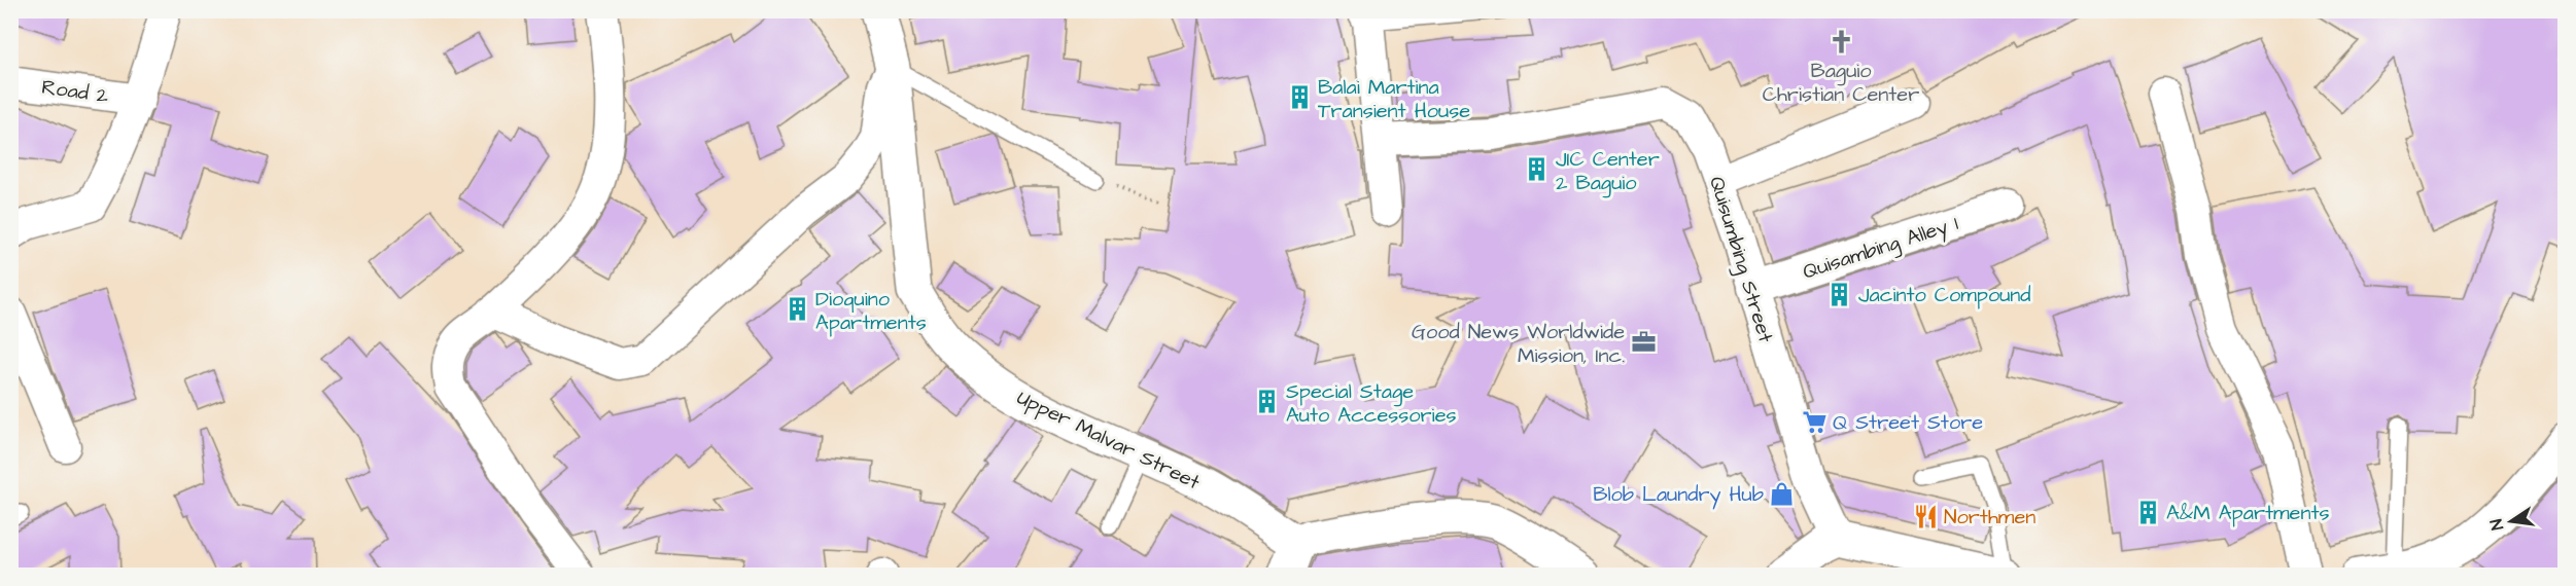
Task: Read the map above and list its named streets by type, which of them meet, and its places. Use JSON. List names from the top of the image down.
{
  "streets": {
    "street": [
      "Road 2",
      "Quisambing Alley 1",
      "Quisumbing Street",
      "Upper Malvar Street"
    ]
  },
  "crossings": [
    ["Quisambing Alley 1", "Quisumbing Street"]
  ],
  "places": {
    "church": ["Baguio Christian Center"],
    "building": [
      "Balai Martina Transient House",
      "JIC Center 2 Baguio",
      "Jacinto Compound",
      "Dioquino Apartments",
      "Special Stage Auto Accessories",
      "A&M Apartments"
    ],
    "office": ["Good News Worldwide Mission, Inc."],
    "supermarket": ["Q Street Store"],
    "shop": ["Blob Laundry Hub"],
    "restaurant": ["Northmen"]
  },
  "north": "left"
}
